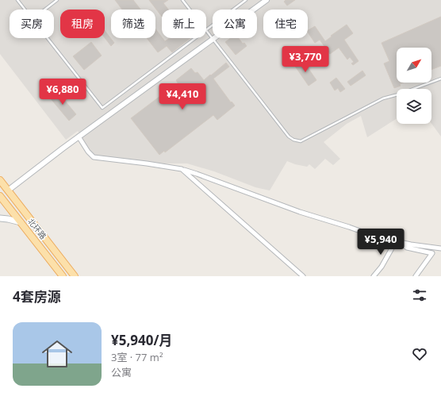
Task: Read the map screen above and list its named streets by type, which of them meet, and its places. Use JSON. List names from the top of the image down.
{
  "streets": {
    "main road": ["北环路"]
  },
  "north": "top right",
  "page": {
    "chip": [
      "买房",
      "租房",
      "筛选",
      "新上",
      "公寓",
      "住宅"
    ],
    "price": [
      "¥3,770",
      "¥6,880",
      "¥4,410",
      "¥5,940"
    ],
    "heading": "4套房源",
    "list": [
      {
        "name": "¥5,940/月",
        "note": "3室 · 77 m² · 公寓"
      }
    ]
  }
}
